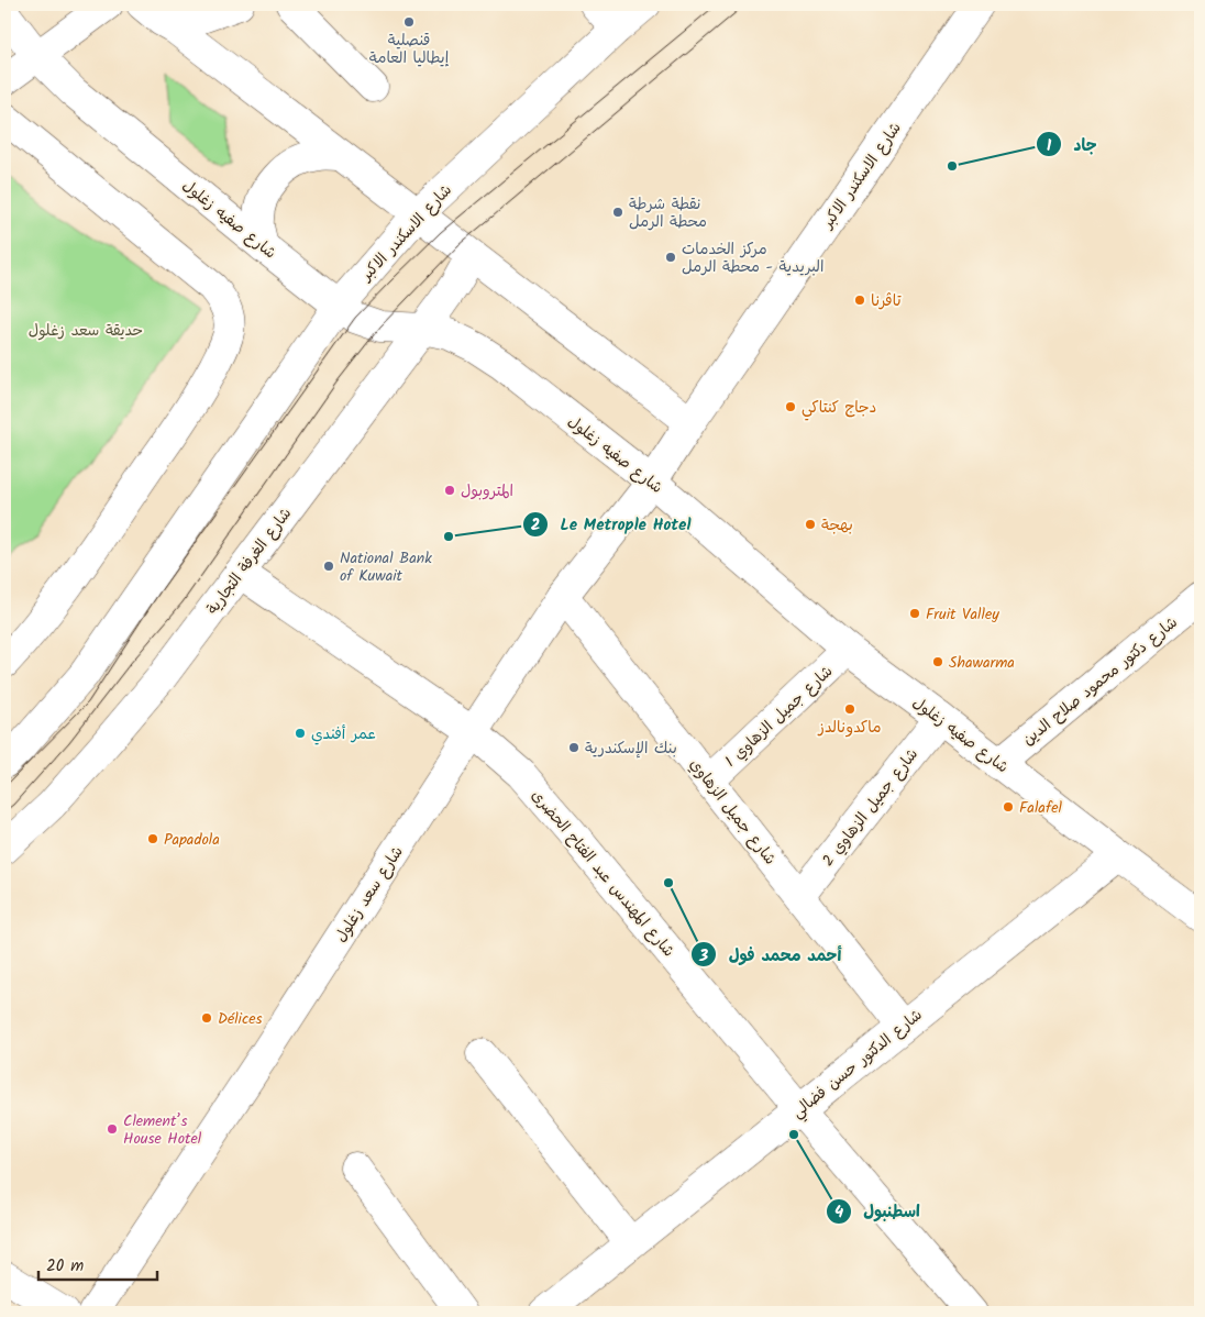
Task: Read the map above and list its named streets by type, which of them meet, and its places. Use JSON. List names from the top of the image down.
{
  "streets": {
    "main road": [
      "شارع الاسكندر الاكبر",
      "شارع صفيه زغلول",
      "شارع الغرفة التجارية",
      "شارع دكتور محمود صلاح الدين",
      "شارع جميل الزهاوي 1",
      "شارع جميل الزهاوي 2",
      "شارع جميل الزهاوي",
      "شارع المهندس عبد الفتاح الحضرى",
      "شارع سعد زغلول",
      "شارع الدكتور حسن فضالي"
    ]
  },
  "crossings": [
    ["شارع الاسكندر الاكبر", "شارع صفيه زغلول"],
    ["شارع الاسكندر الاكبر", "شارع سعد زغلول"],
    ["شارع صفيه زغلول", "شارع الغرفة التجارية"],
    ["شارع صفيه زغلول", "شارع دكتور محمود صلاح الدين"],
    ["شارع صفيه زغلول", "شارع جميل الزهاوي 1"],
    ["شارع صفيه زغلول", "شارع جميل الزهاوي 2"],
    ["شارع صفيه زغلول", "شارع سعد زغلول"],
    ["شارع صفيه زغلول", "شارع الدكتور حسن فضالي"],
    ["شارع الغرفة التجارية", "شارع المهندس عبد الفتاح الحضرى"],
    ["شارع جميل الزهاوي 1", "شارع جميل الزهاوي"],
    ["شارع جميل الزهاوي 2", "شارع جميل الزهاوي"],
    ["شارع جميل الزهاوي", "شارع سعد زغلول"],
    ["شارع جميل الزهاوي", "شارع الدكتور حسن فضالي"],
    ["شارع المهندس عبد الفتاح الحضرى", "شارع سعد زغلول"],
    ["شارع المهندس عبد الفتاح الحضرى", "شارع الدكتور حسن فضالي"]
  ],
  "parks": ["حديقة سعد زغلول"],
  "places": [
    "قنصلية إيطاليا العامة",
    "جاد",
    "نقطة شرطة محطة الرمل",
    "مركز الخدمات البريدية - محطة الرمل",
    "تاڤرنا",
    "دجاج كنتاكي",
    "المتروبول",
    "بهجة",
    "Le Metrople Hotel",
    "National Bank of Kuwait",
    "Fruit Valley",
    "Shawarma",
    "ماكدونالدز",
    "عمر أفندي",
    "بنك الإسكندرية",
    "Falafel",
    "Papadola",
    "أحمد محمد فول",
    "Délices",
    "Clement’s House Hotel",
    "اسطنبول"
  ],
  "scale_bar": "20 m"
}
